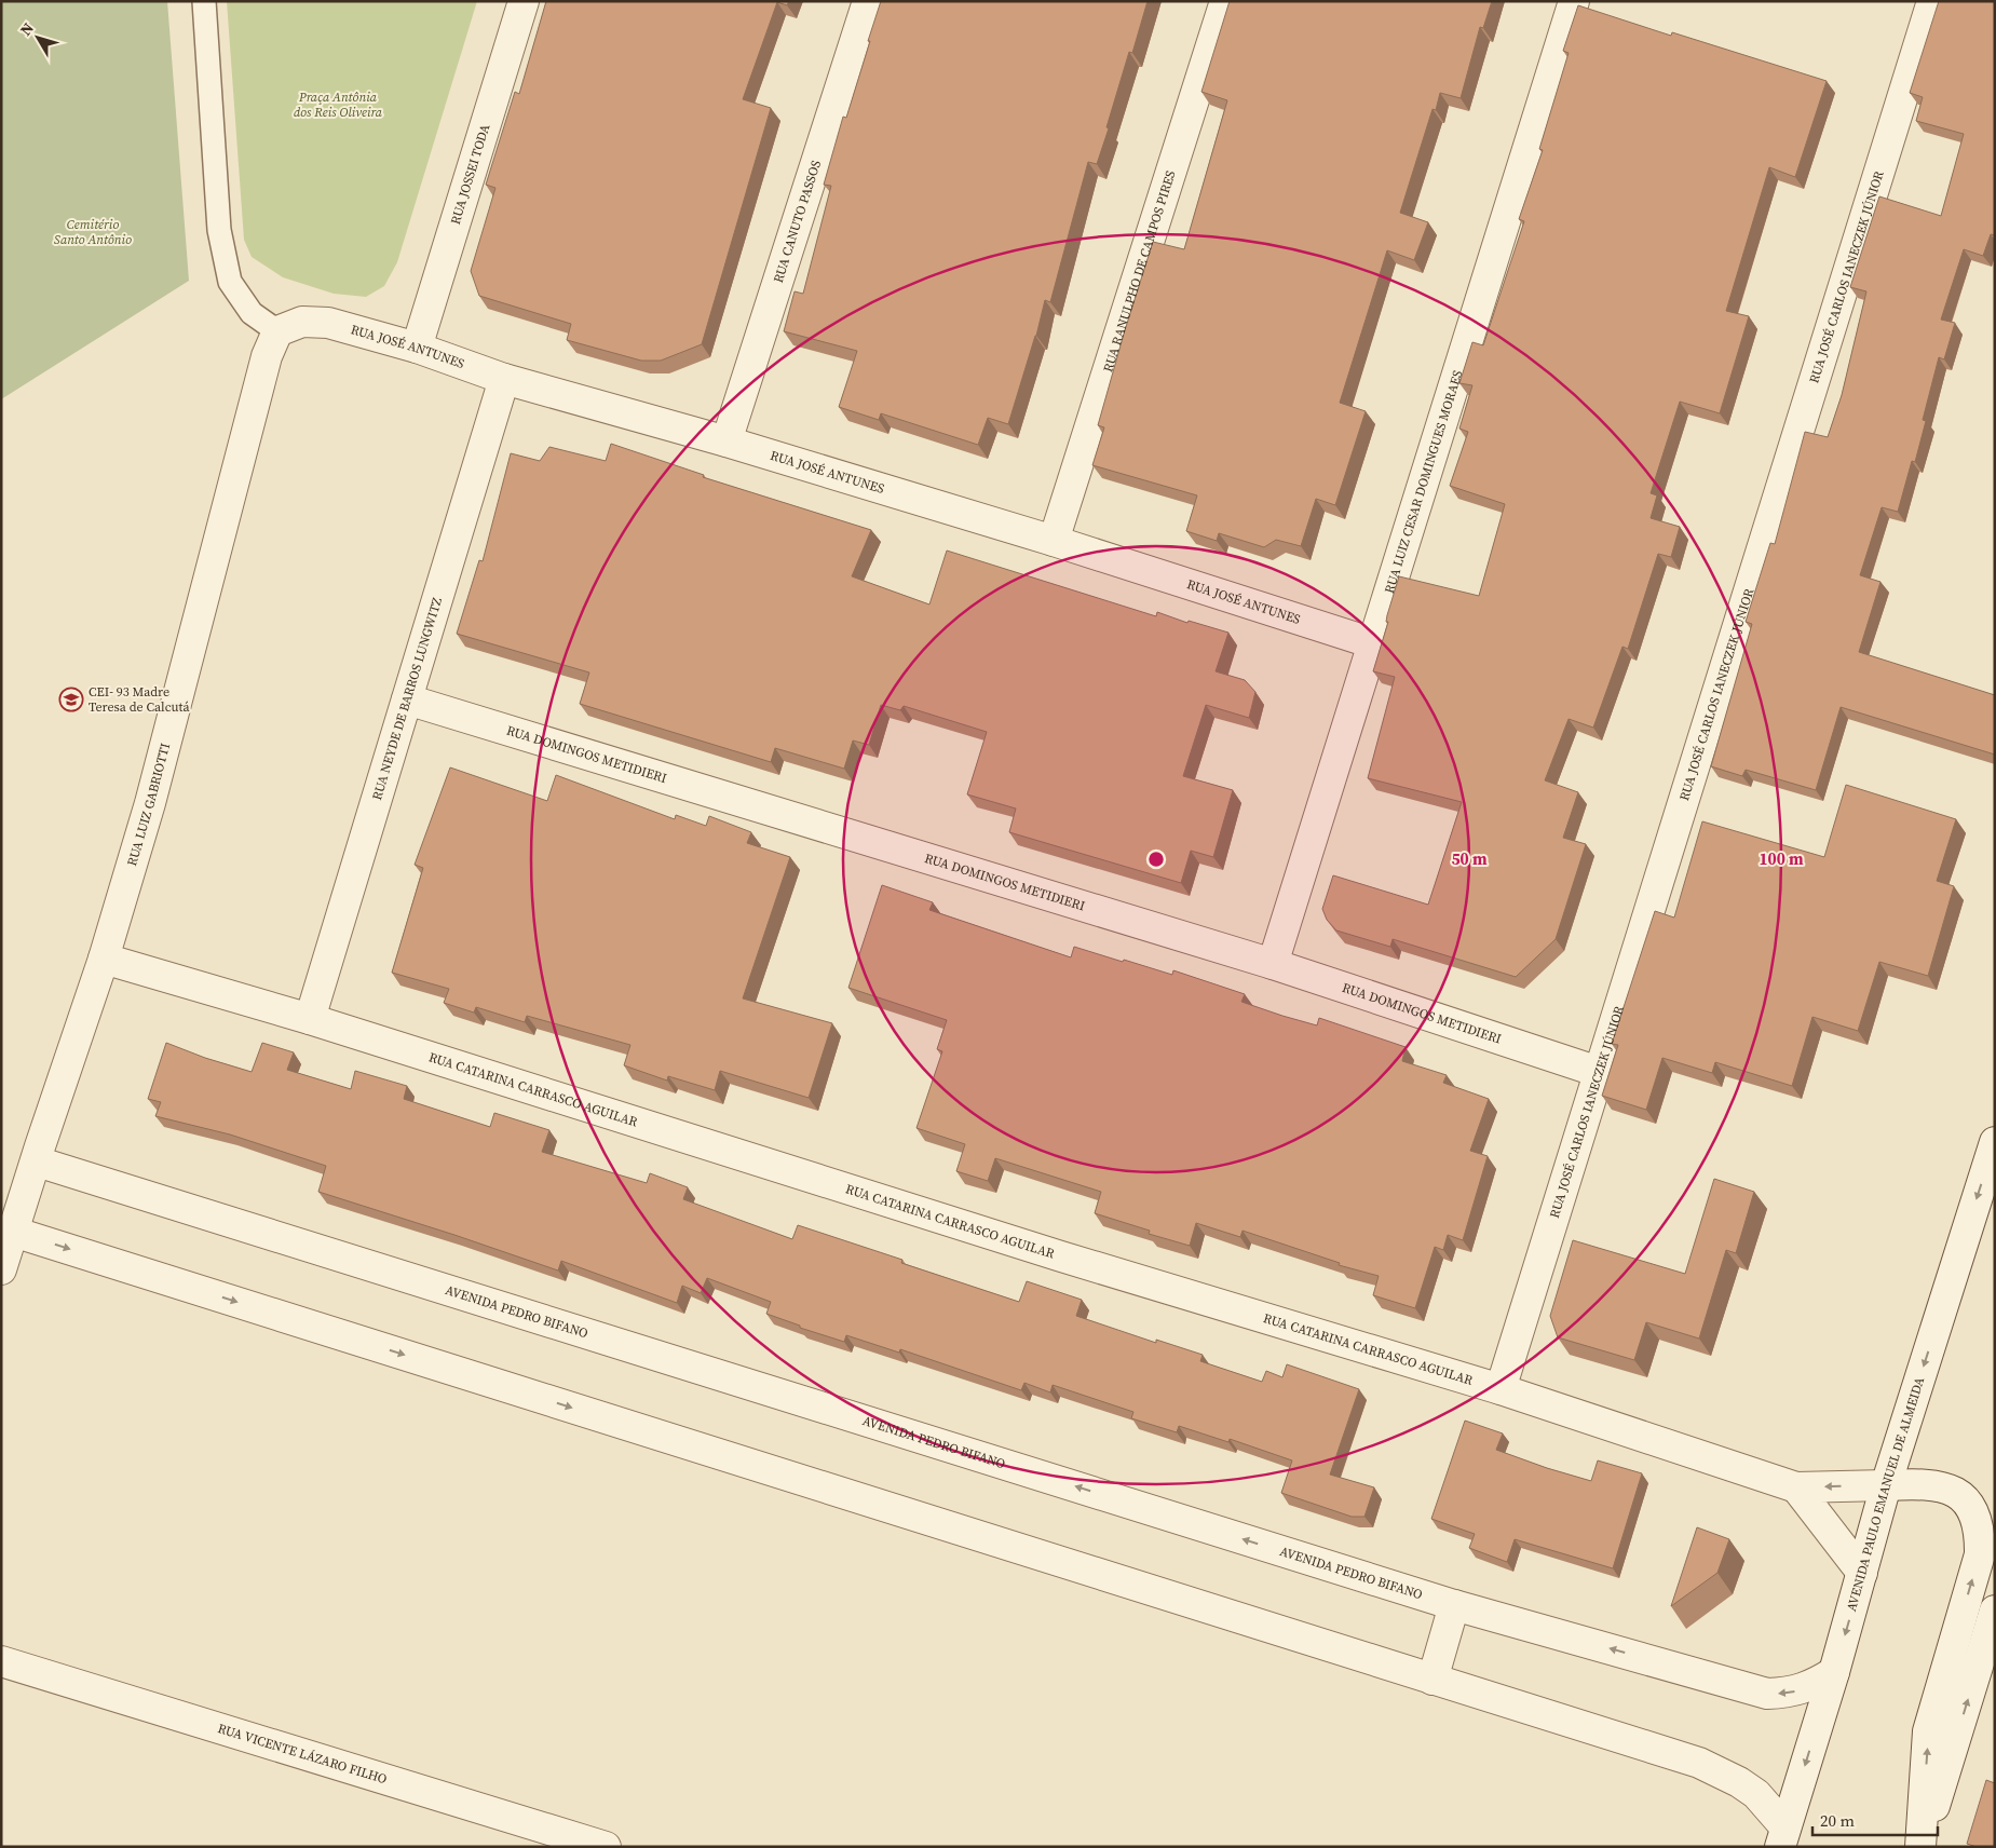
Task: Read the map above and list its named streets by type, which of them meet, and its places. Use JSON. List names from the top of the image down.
{
  "streets": {
    "street": [
      "RUA JOSSEI TODA",
      "RUA CANUTO PASSOS",
      "RUA RANULPHO DE CAMPOS PIRES",
      "RUA JOSÉ CARLOS IANECZEK JÚNIOR",
      "RUA JOSÉ ANTUNES",
      "RUA LUIZ CESAR DOMINGUES MORAES",
      "RUA NEYDE DE BARROS LUNGWITZ",
      "RUA DOMINGOS METIDIERI",
      "RUA LUIZ GABRIOTTI",
      "RUA CATARINA CARRASCO AGUILAR",
      "AVENIDA PEDRO BIFANO",
      "AVENIDA PAULO EMANUEL DE ALMEIDA",
      "RUA VICENTE LÁZARO FILHO"
    ]
  },
  "crossings": [
    ["RUA JOSSEI TODA", "RUA JOSÉ ANTUNES"],
    ["RUA CANUTO PASSOS", "RUA JOSÉ ANTUNES"],
    ["RUA RANULPHO DE CAMPOS PIRES", "RUA JOSÉ ANTUNES"],
    ["RUA JOSÉ CARLOS IANECZEK JÚNIOR", "RUA DOMINGOS METIDIERI"],
    ["RUA JOSÉ CARLOS IANECZEK JÚNIOR", "RUA CATARINA CARRASCO AGUILAR"],
    ["RUA JOSÉ ANTUNES", "RUA LUIZ CESAR DOMINGUES MORAES"],
    ["RUA JOSÉ ANTUNES", "RUA NEYDE DE BARROS LUNGWITZ"],
    ["RUA JOSÉ ANTUNES", "RUA LUIZ GABRIOTTI"],
    ["RUA LUIZ CESAR DOMINGUES MORAES", "RUA DOMINGOS METIDIERI"],
    ["RUA NEYDE DE BARROS LUNGWITZ", "RUA DOMINGOS METIDIERI"],
    ["RUA NEYDE DE BARROS LUNGWITZ", "RUA CATARINA CARRASCO AGUILAR"],
    ["RUA LUIZ GABRIOTTI", "RUA CATARINA CARRASCO AGUILAR"],
    ["RUA LUIZ GABRIOTTI", "AVENIDA PEDRO BIFANO"],
    ["RUA CATARINA CARRASCO AGUILAR", "AVENIDA PAULO EMANUEL DE ALMEIDA"],
    ["AVENIDA PEDRO BIFANO", "AVENIDA PAULO EMANUEL DE ALMEIDA"]
  ],
  "parks": ["Praça Antônia dos Reis Oliveira", "Cemitério Santo Antônio"],
  "places": {
    "school or university": ["CEI- 93 Madre Teresa de Calcutá"]
  },
  "scale_bar": "20 m",
  "north": "top left",
  "rings": ["50 m", "100 m"]
}
